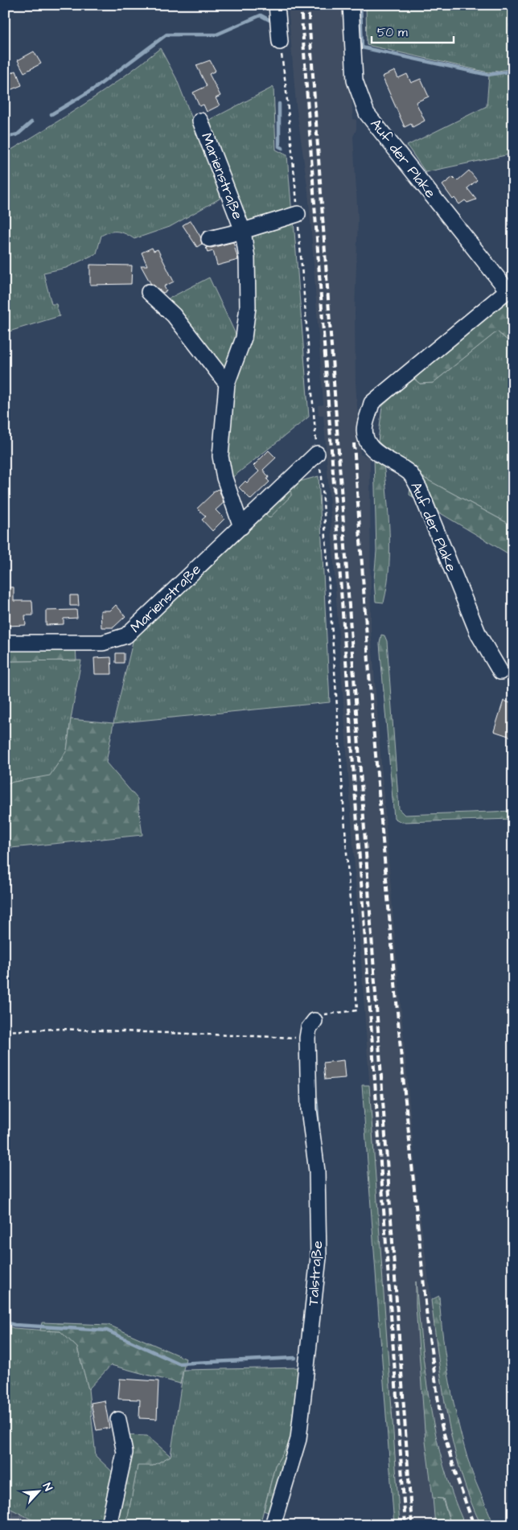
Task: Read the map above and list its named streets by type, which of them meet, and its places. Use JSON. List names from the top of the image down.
{
  "streets": {
    "street": ["Auf der Plake", "Marienstraße", "Talstraße"]
  },
  "scale_bar": "50 m",
  "north": "top right"
}
